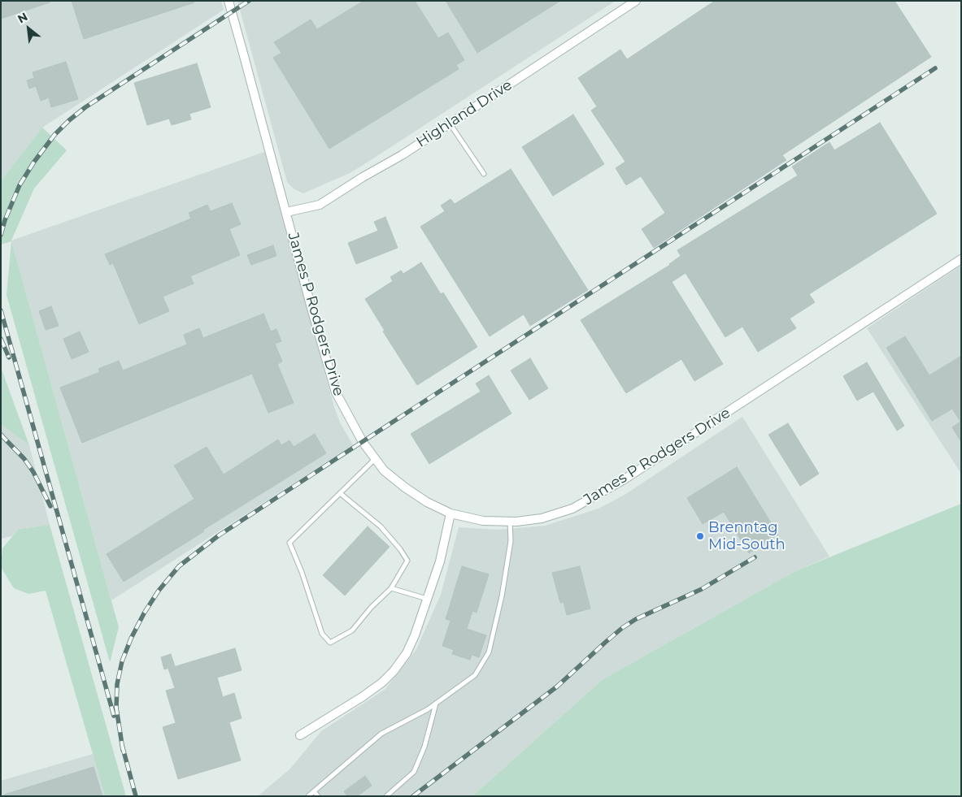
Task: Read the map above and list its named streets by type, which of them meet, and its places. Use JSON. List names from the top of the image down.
{
  "streets": {
    "street": ["Highland Drive", "James P Rodgers Drive"]
  },
  "crossings": [
    ["Highland Drive", "James P Rodgers Drive"]
  ],
  "places": ["Brenntag Mid-South"],
  "north": "top left"
}
